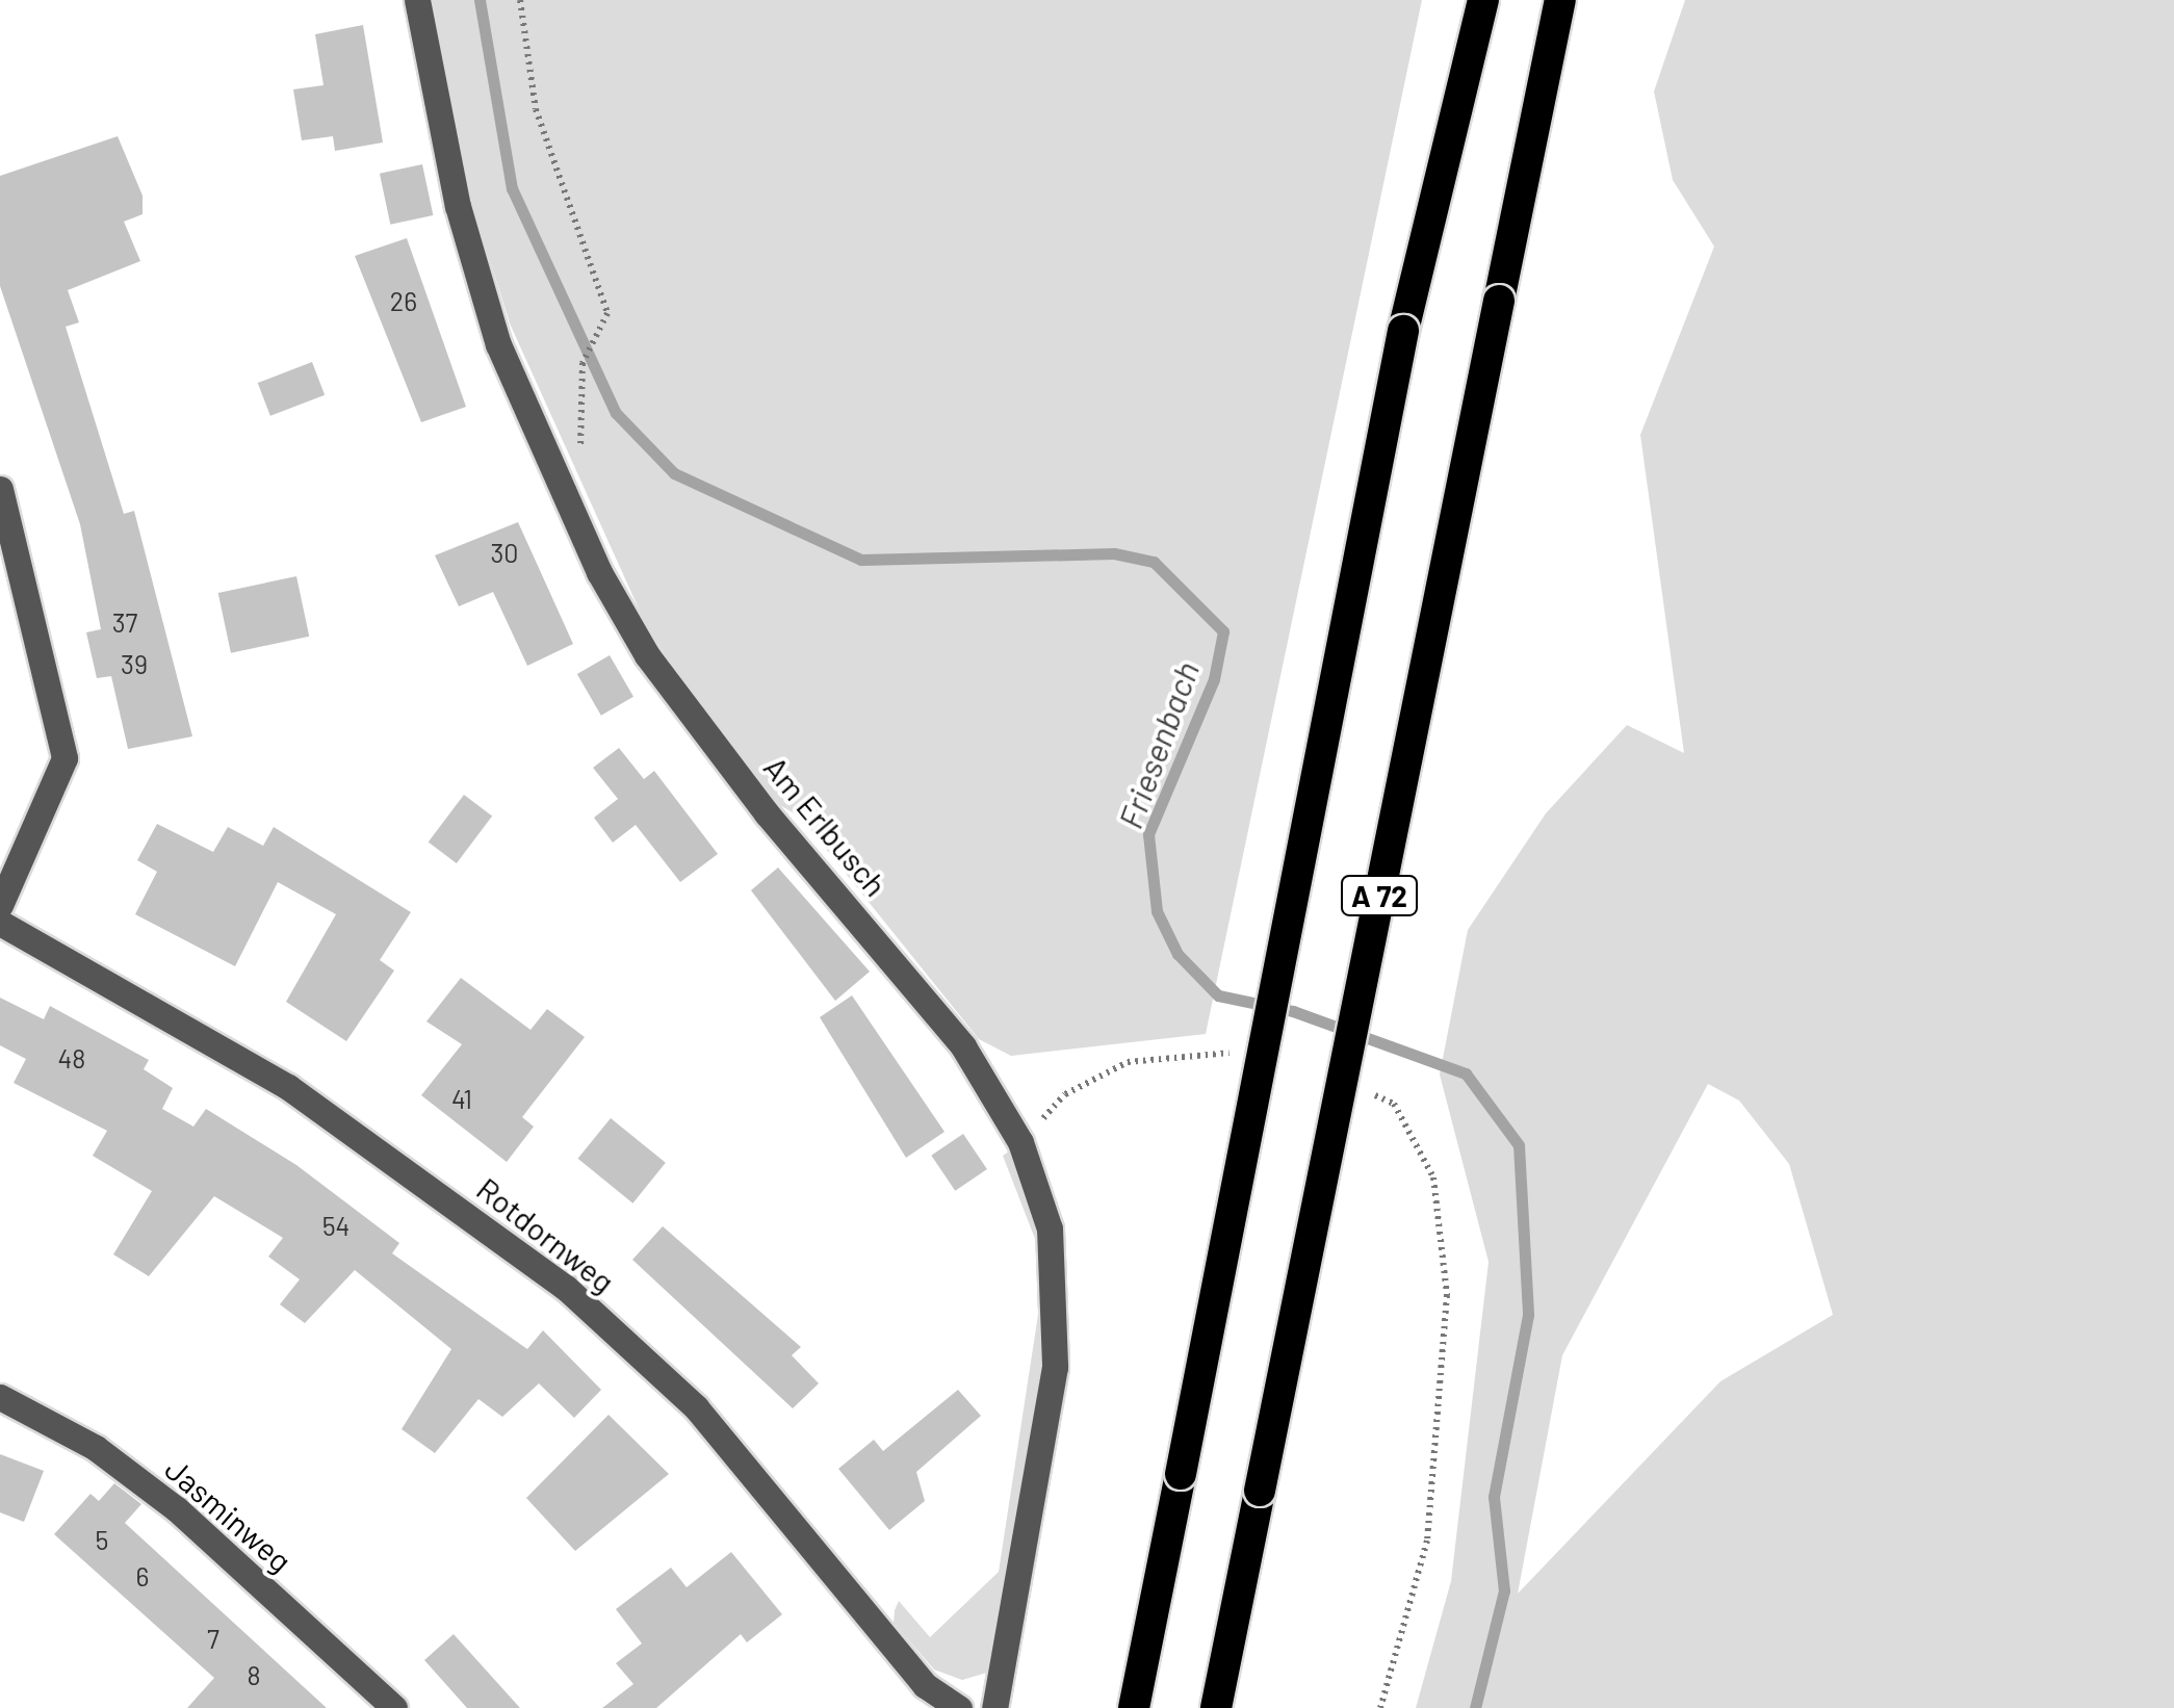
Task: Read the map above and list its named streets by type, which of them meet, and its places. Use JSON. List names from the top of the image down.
{
  "streets": {
    "highway": ["A 72"],
    "street": ["Am Erlbusch", "Rotdornweg", "Jasminweg"]
  },
  "water": ["Friesenbach"],
  "house_numbers": [
    "26",
    "30",
    "37",
    "39",
    "48",
    "41",
    "54",
    "5",
    "6",
    "7",
    "8"
  ]
}
